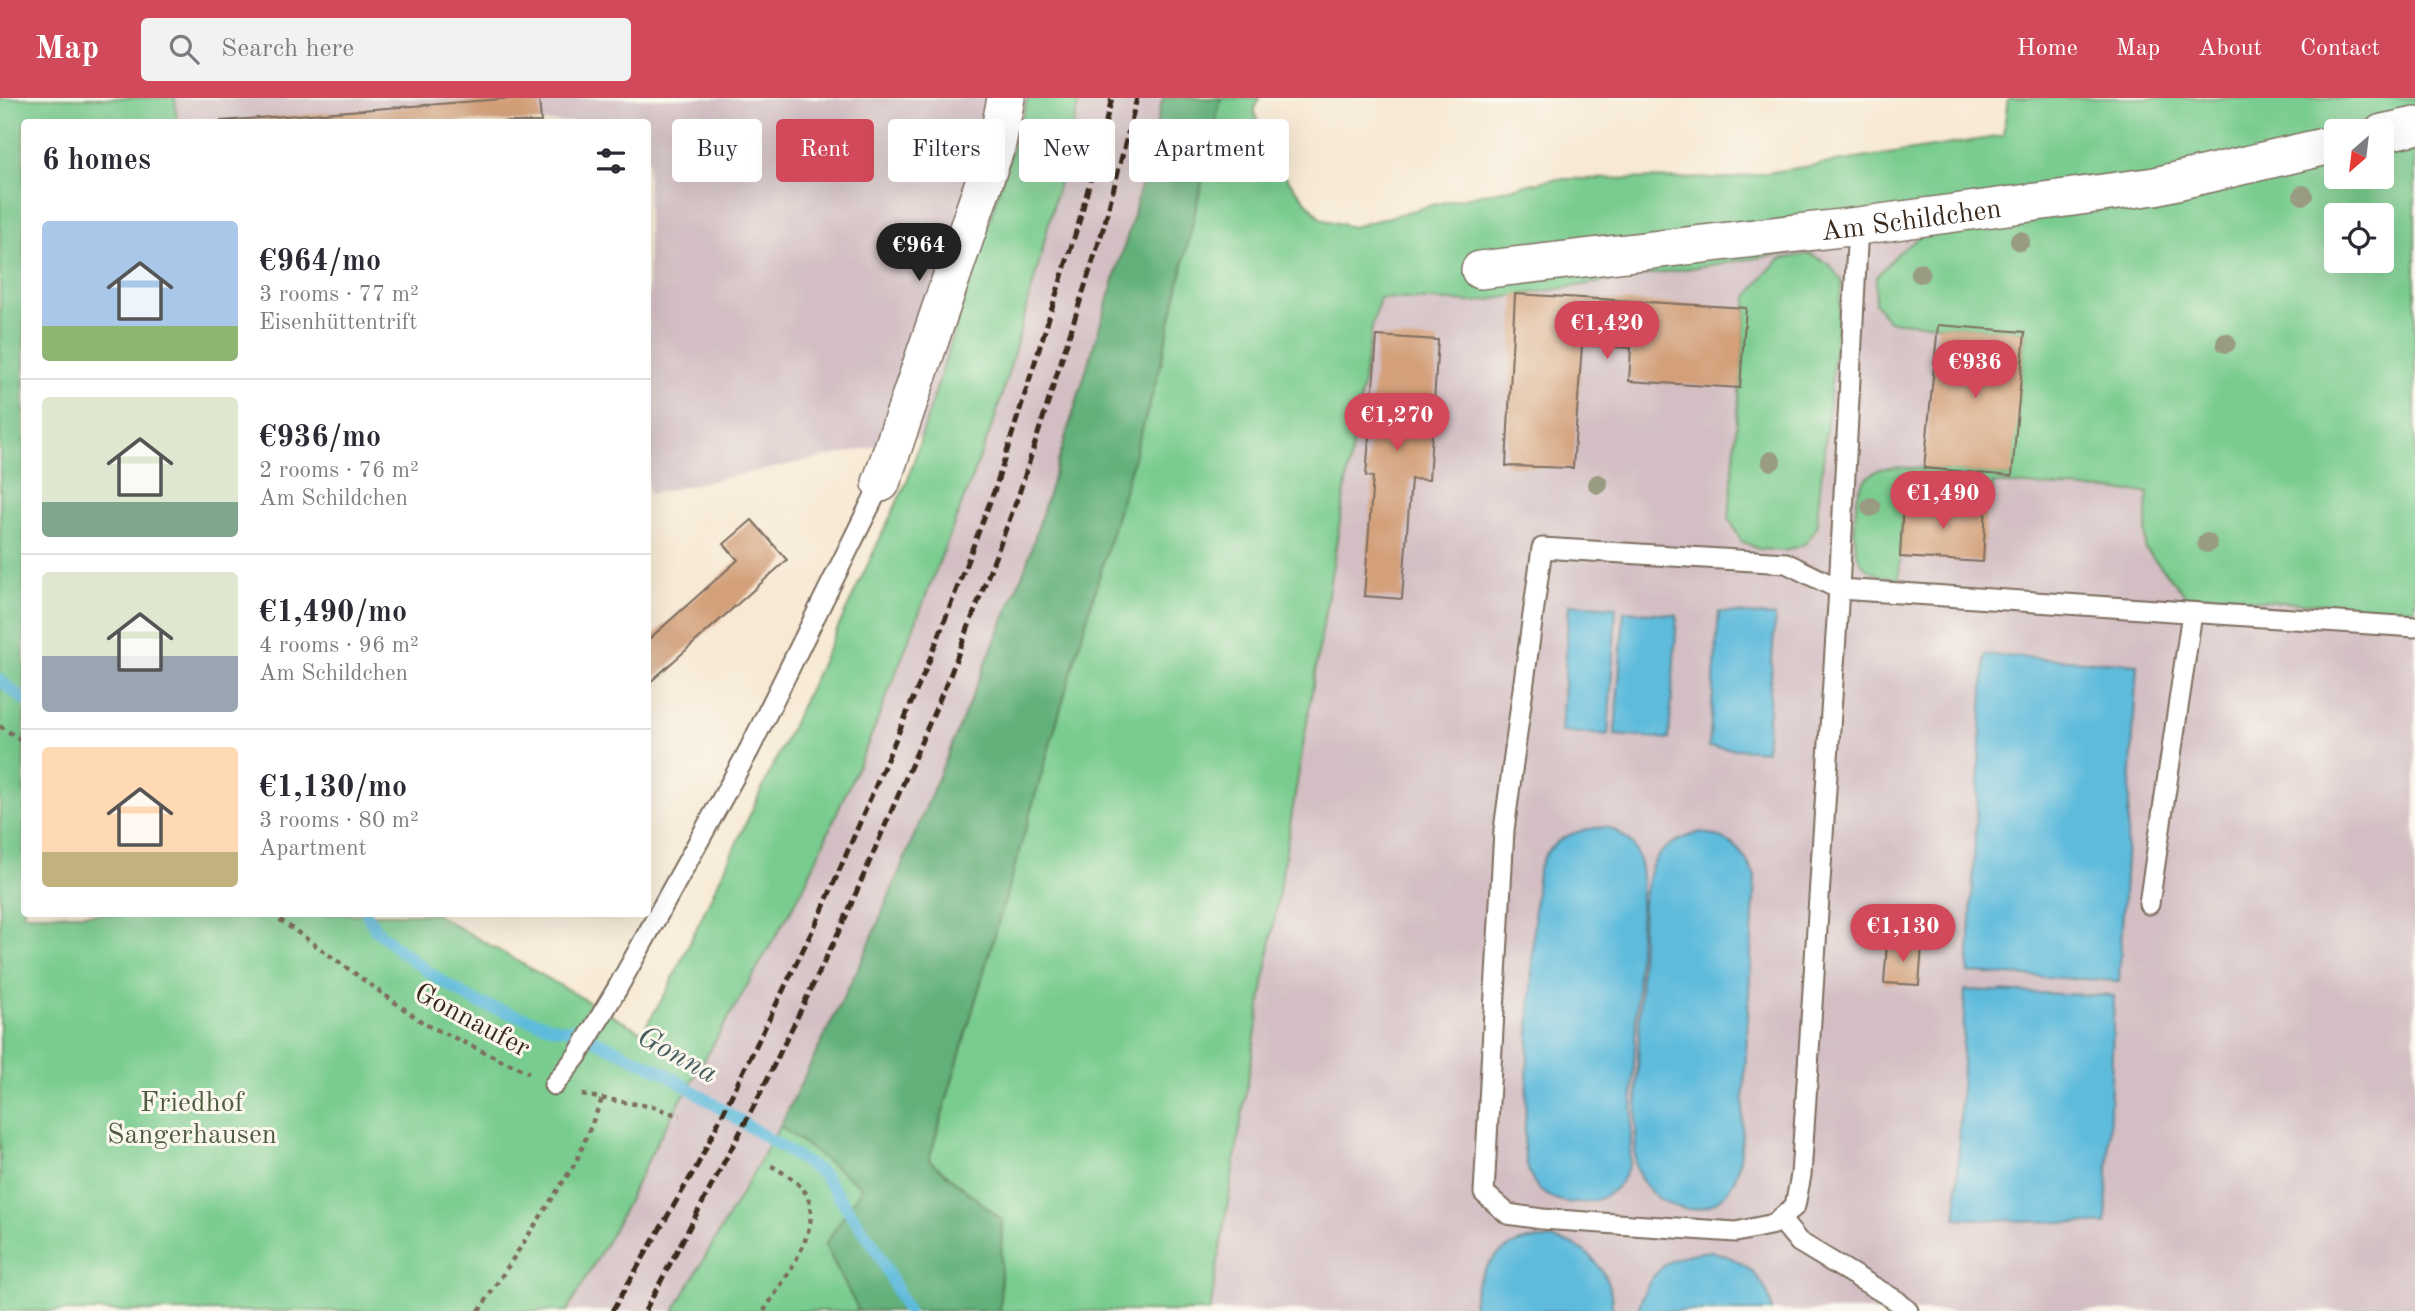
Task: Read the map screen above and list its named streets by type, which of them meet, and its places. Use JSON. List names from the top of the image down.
{
  "streets": {
    "street": ["Am Schildchen"],
    "path": ["Gonnaufer"]
  },
  "water": ["Gonna"],
  "parks": ["Friedhof Sangerhausen"],
  "north": "bottom left",
  "page": {
    "header": "Map",
    "search": "Search here",
    "nav": [
      "Home",
      "Map",
      "About",
      "Contact"
    ],
    "chip": [
      "Buy",
      "Rent",
      "Filters",
      "New",
      "Apartment"
    ],
    "heading": "6 homes",
    "list": [
      {
        "name": "€964/mo",
        "note": "3 rooms · 77 m² · Eisenhüttentrift"
      },
      {
        "name": "€936/mo",
        "note": "2 rooms · 76 m² · Am Schildchen"
      },
      {
        "name": "€1,490/mo",
        "note": "4 rooms · 96 m² · Am Schildchen"
      },
      {
        "name": "€1,130/mo",
        "note": "3 rooms · 80 m² · Apartment"
      }
    ],
    "price": [
      "€964",
      "€1,420",
      "€936",
      "€1,270",
      "€1,490",
      "€1,130"
    ]
  }
}
